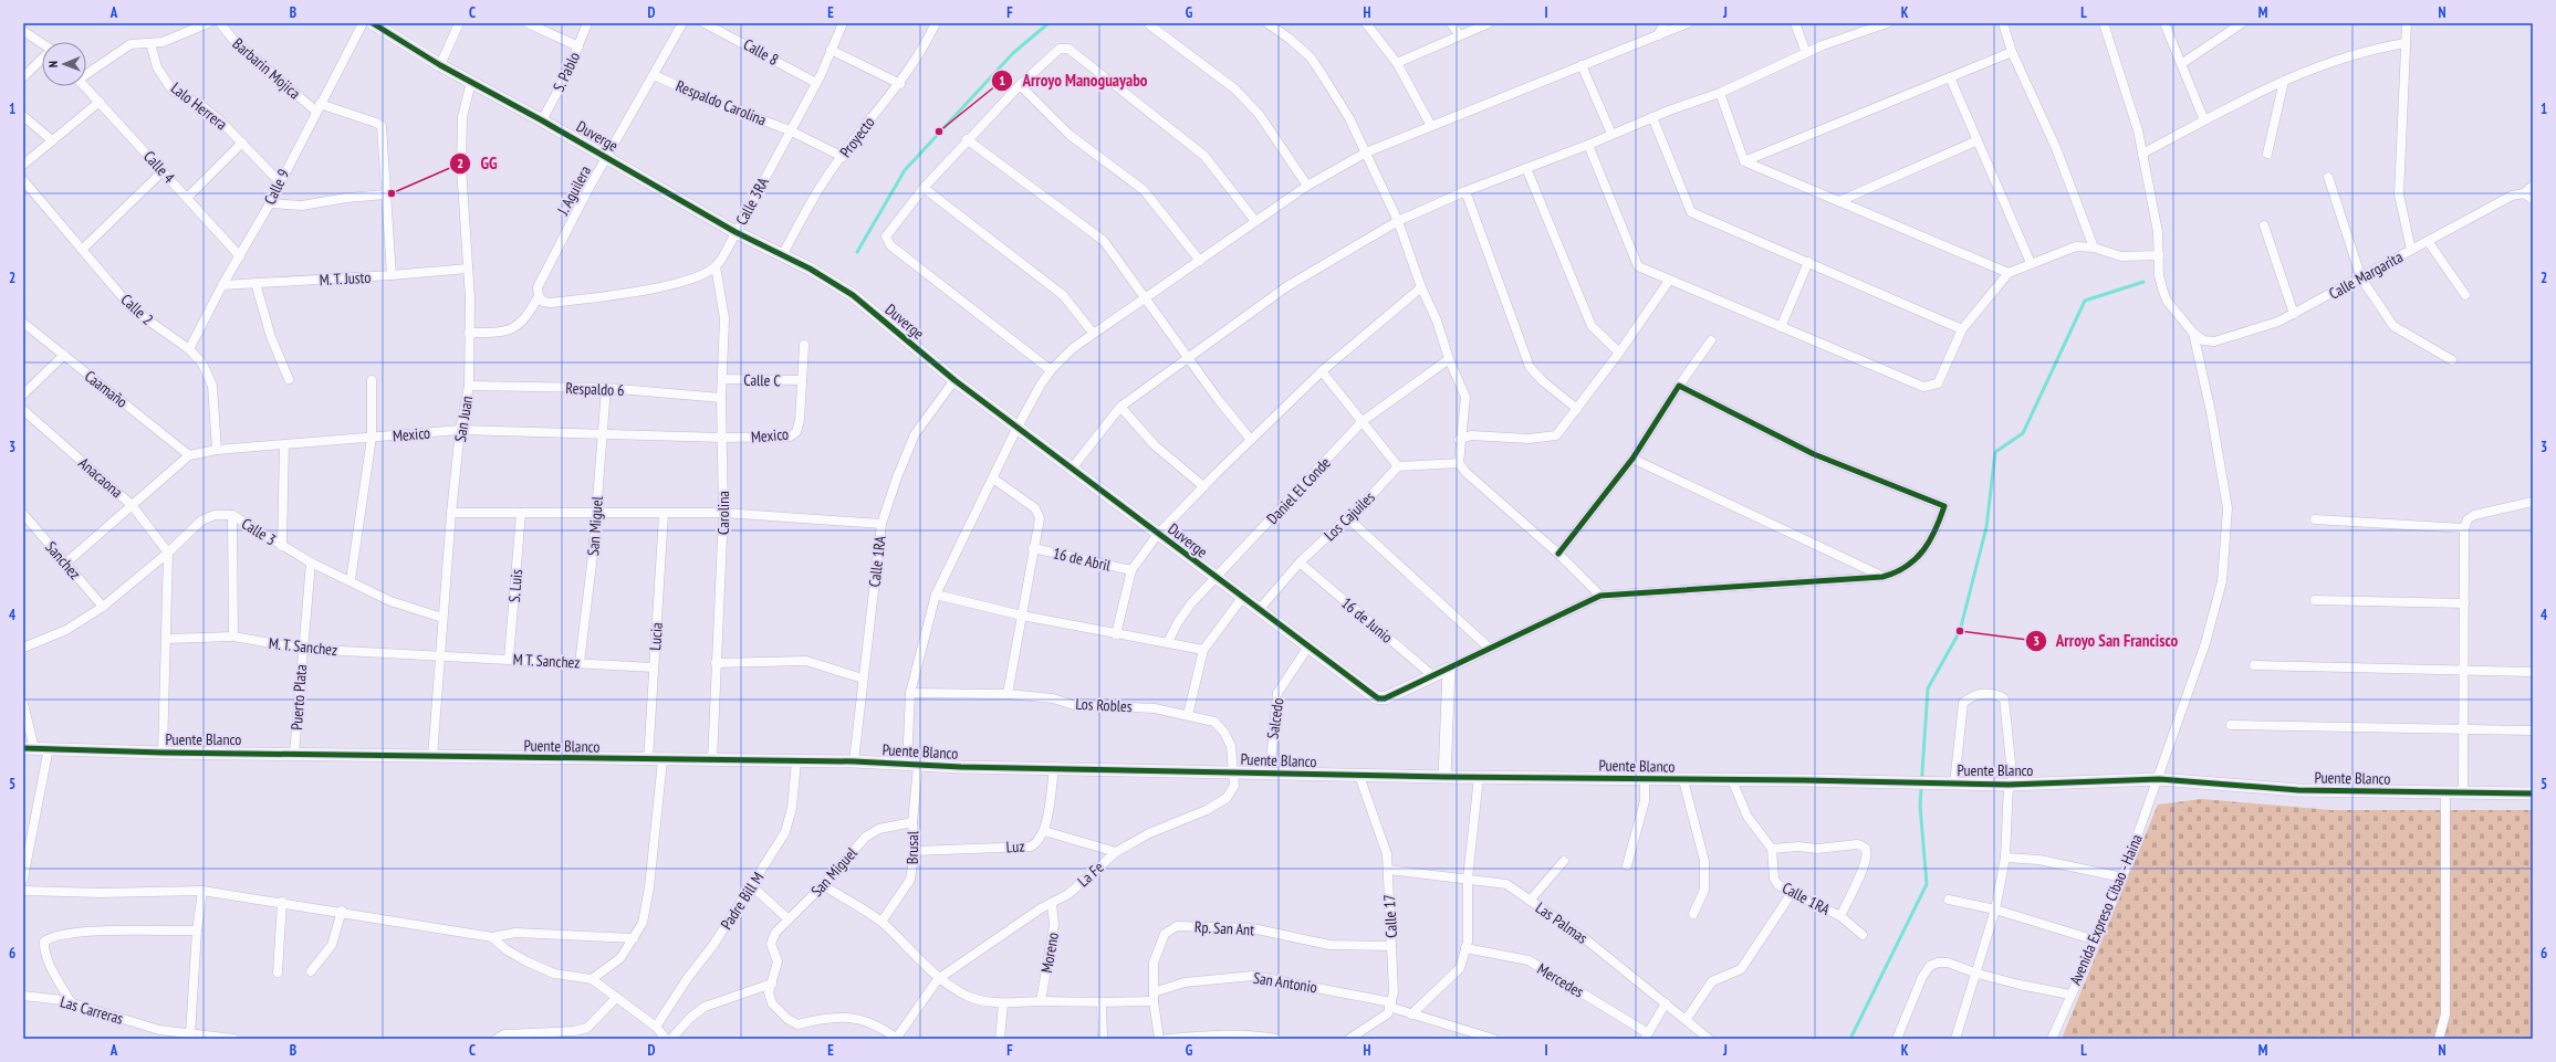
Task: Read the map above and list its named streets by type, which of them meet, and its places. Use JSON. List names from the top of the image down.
{
  "streets": {
    "street": [
      "Calle 8",
      "Barbarin Mojica",
      "S. Pablo",
      "Respaldo Carolina",
      "Lalo Herrera",
      "Duverge",
      "Proyecto",
      "Calle 4",
      "Calle 9",
      "J. Aguilera",
      "Calle 3RA",
      "Calle Margarita",
      "M. T. Justo",
      "Calle 2",
      "Calle C",
      "Caamaño",
      "Respaldo 6",
      "San Juan",
      "Mexico",
      "Anacaona",
      "Daniel El Conde",
      "Carolina",
      "Los Cajuiles",
      "San Miguel",
      "Calle 3",
      "16 de Abril",
      "Sanchez",
      "Calle 1RA",
      "S. Luis",
      "16 de Junio",
      "Lucia",
      "M. T. Sanchez",
      "M T. Sanchez",
      "Puerto Plata",
      "Los Robles",
      "Salcedo",
      "Puente Blanco",
      "Luz",
      "Brusal",
      "La Fe",
      "Padre Bill M",
      "Avenida Expreso Cibao - Haina",
      "Calle 17",
      "Las Palmas",
      "Rp. San Ant",
      "Moreno",
      "Mercedes",
      "San Antonio",
      "Las Carreras"
    ]
  },
  "crossings": [
    ["Calle 8", "Calle 3RA"],
    ["Barbarin Mojica", "Calle 9"],
    ["S. Pablo", "Duverge"],
    ["Respaldo Carolina", "Proyecto"],
    ["Respaldo Carolina", "J. Aguilera"],
    ["Respaldo Carolina", "Calle 3RA"],
    ["Lalo Herrera", "Calle 9"],
    ["Duverge", "Proyecto"],
    ["Duverge", "J. Aguilera"],
    ["Duverge", "Calle 3RA"],
    ["Duverge", "San Juan"],
    ["Duverge", "Daniel El Conde"],
    ["Duverge", "Los Cajuiles"],
    ["Duverge", "Calle 1RA"],
    ["Duverge", "16 de Junio"],
    ["Duverge", "Salcedo"],
    ["Duverge", "Brusal"],
    ["Calle 4", "Calle 9"],
    ["Calle 9", "M. T. Justo"],
    ["Calle 9", "Calle 2"],
    ["J. Aguilera", "San Juan"],
    ["Calle 3RA", "Carolina"],
    ["Calle Margarita", "Avenida Expreso Cibao - Haina"],
    ["M. T. Justo", "San Juan"],
    ["Calle 2", "Mexico"],
    ["Calle C", "Mexico"],
    ["Calle C", "Carolina"],
    ["Caamaño", "Mexico"],
    ["Respaldo 6", "San Juan"],
    ["Respaldo 6", "Carolina"],
    ["Respaldo 6", "San Miguel"],
    ["San Juan", "Mexico"],
    ["San Juan", "Calle 3"],
    ["San Juan", "M. T. Sanchez"],
    ["San Juan", "M T. Sanchez"],
    ["San Juan", "Puente Blanco"],
    ["Mexico", "Anacaona"],
    ["Mexico", "Carolina"],
    ["Mexico", "San Miguel"],
    ["Mexico", "Sanchez"],
    ["Anacaona", "Calle 3"],
    ["Carolina", "Puente Blanco"],
    ["Los Cajuiles", "16 de Junio"],
    ["San Miguel", "M T. Sanchez"],
    ["San Miguel", "Brusal"],
    ["Calle 3", "Sanchez"],
    ["Calle 3", "Puerto Plata"],
    ["Calle 1RA", "Puente Blanco"],
    ["S. Luis", "M T. Sanchez"],
    ["Lucia", "M T. Sanchez"],
    ["Lucia", "Puente Blanco"],
    ["M. T. Sanchez", "M T. Sanchez"],
    ["M. T. Sanchez", "Puerto Plata"],
    ["Puerto Plata", "Puente Blanco"],
    ["Los Robles", "Puente Blanco"],
    ["Los Robles", "Brusal"],
    ["Los Robles", "La Fe"],
    ["Salcedo", "Puente Blanco"],
    ["Puente Blanco", "Luz"],
    ["Puente Blanco", "Brusal"],
    ["Puente Blanco", "La Fe"],
    ["Puente Blanco", "Padre Bill M"],
    ["Puente Blanco", "Avenida Expreso Cibao - Haina"],
    ["Puente Blanco", "Calle 17"],
    ["Luz", "Brusal"],
    ["La Fe", "Moreno"],
    ["La Fe", "San Antonio"],
    ["Calle 17", "Las Palmas"],
    ["Calle 17", "Rp. San Ant"],
    ["Calle 17", "San Antonio"],
    ["Rp. San Ant", "San Antonio"],
    ["Moreno", "San Antonio"]
  ],
  "places": ["Arroyo Manoguayabo", "GG", "Arroyo San Francisco"],
  "north": "left",
  "grid": {
    "columns": [
      "A",
      "B",
      "C",
      "D",
      "E",
      "F",
      "G",
      "H",
      "I",
      "J",
      "K",
      "L",
      "M",
      "N"
    ],
    "rows": [
      "1",
      "2",
      "3",
      "4",
      "5",
      "6"
    ]
  }
}
